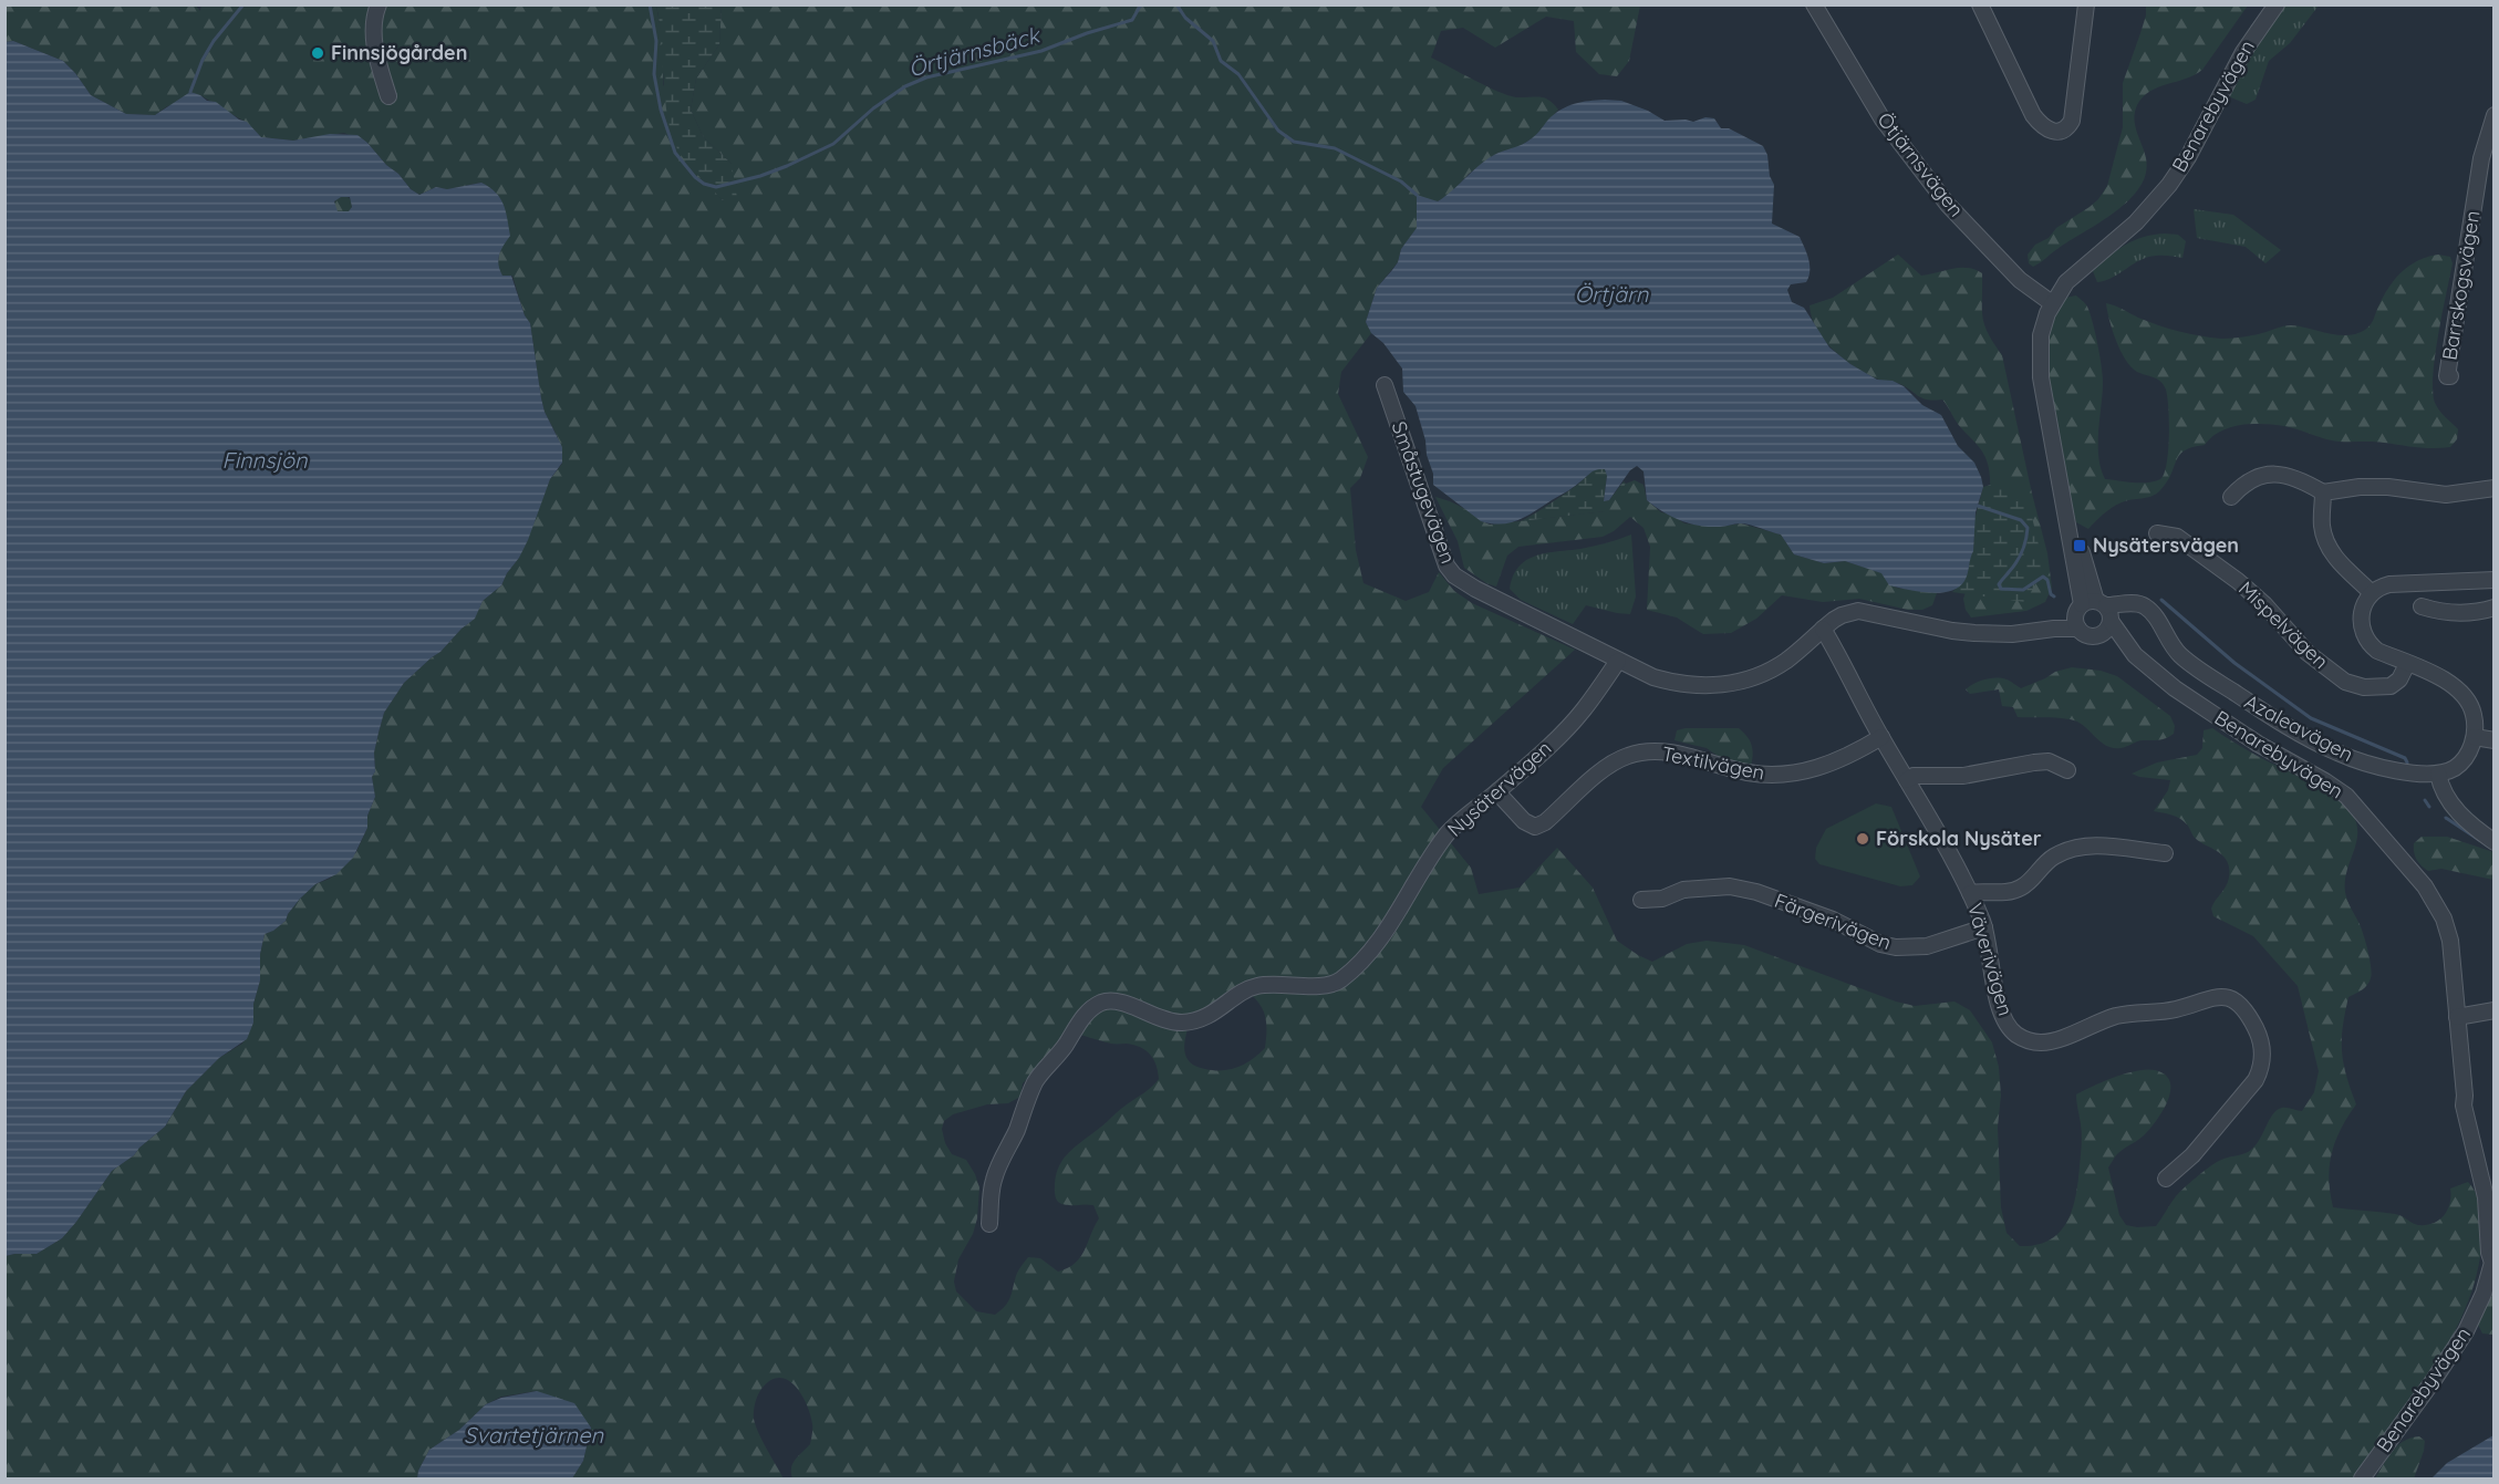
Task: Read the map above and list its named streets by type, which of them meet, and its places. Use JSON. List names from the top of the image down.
{
  "streets": {
    "street": [
      "Benarebyvägen",
      "Ötjärnsvägen",
      "Barrskogsvägen",
      "Småstugevägen",
      "Mispelvägen",
      "Azaleavägen",
      "Textilvägen",
      "Nysätervägen",
      "Färgerivägen",
      "Väverivägen"
    ]
  },
  "crossings": [
    ["Benarebyvägen", "Ötjärnsvägen"],
    ["Benarebyvägen", "Azaleavägen"],
    ["Småstugevägen", "Nysätervägen"],
    ["Textilvägen", "Nysätervägen"],
    ["Textilvägen", "Väverivägen"],
    ["Färgerivägen", "Väverivägen"]
  ],
  "water": [
    "Örtjärnsbäck",
    "Örtjärn",
    "Finnsjön",
    "Svartetjärnen"
  ],
  "places": {
    "other": ["Finnsjögården", "Förskola Nysäter"],
    "transit": ["Nysätersvägen"]
  }
}
